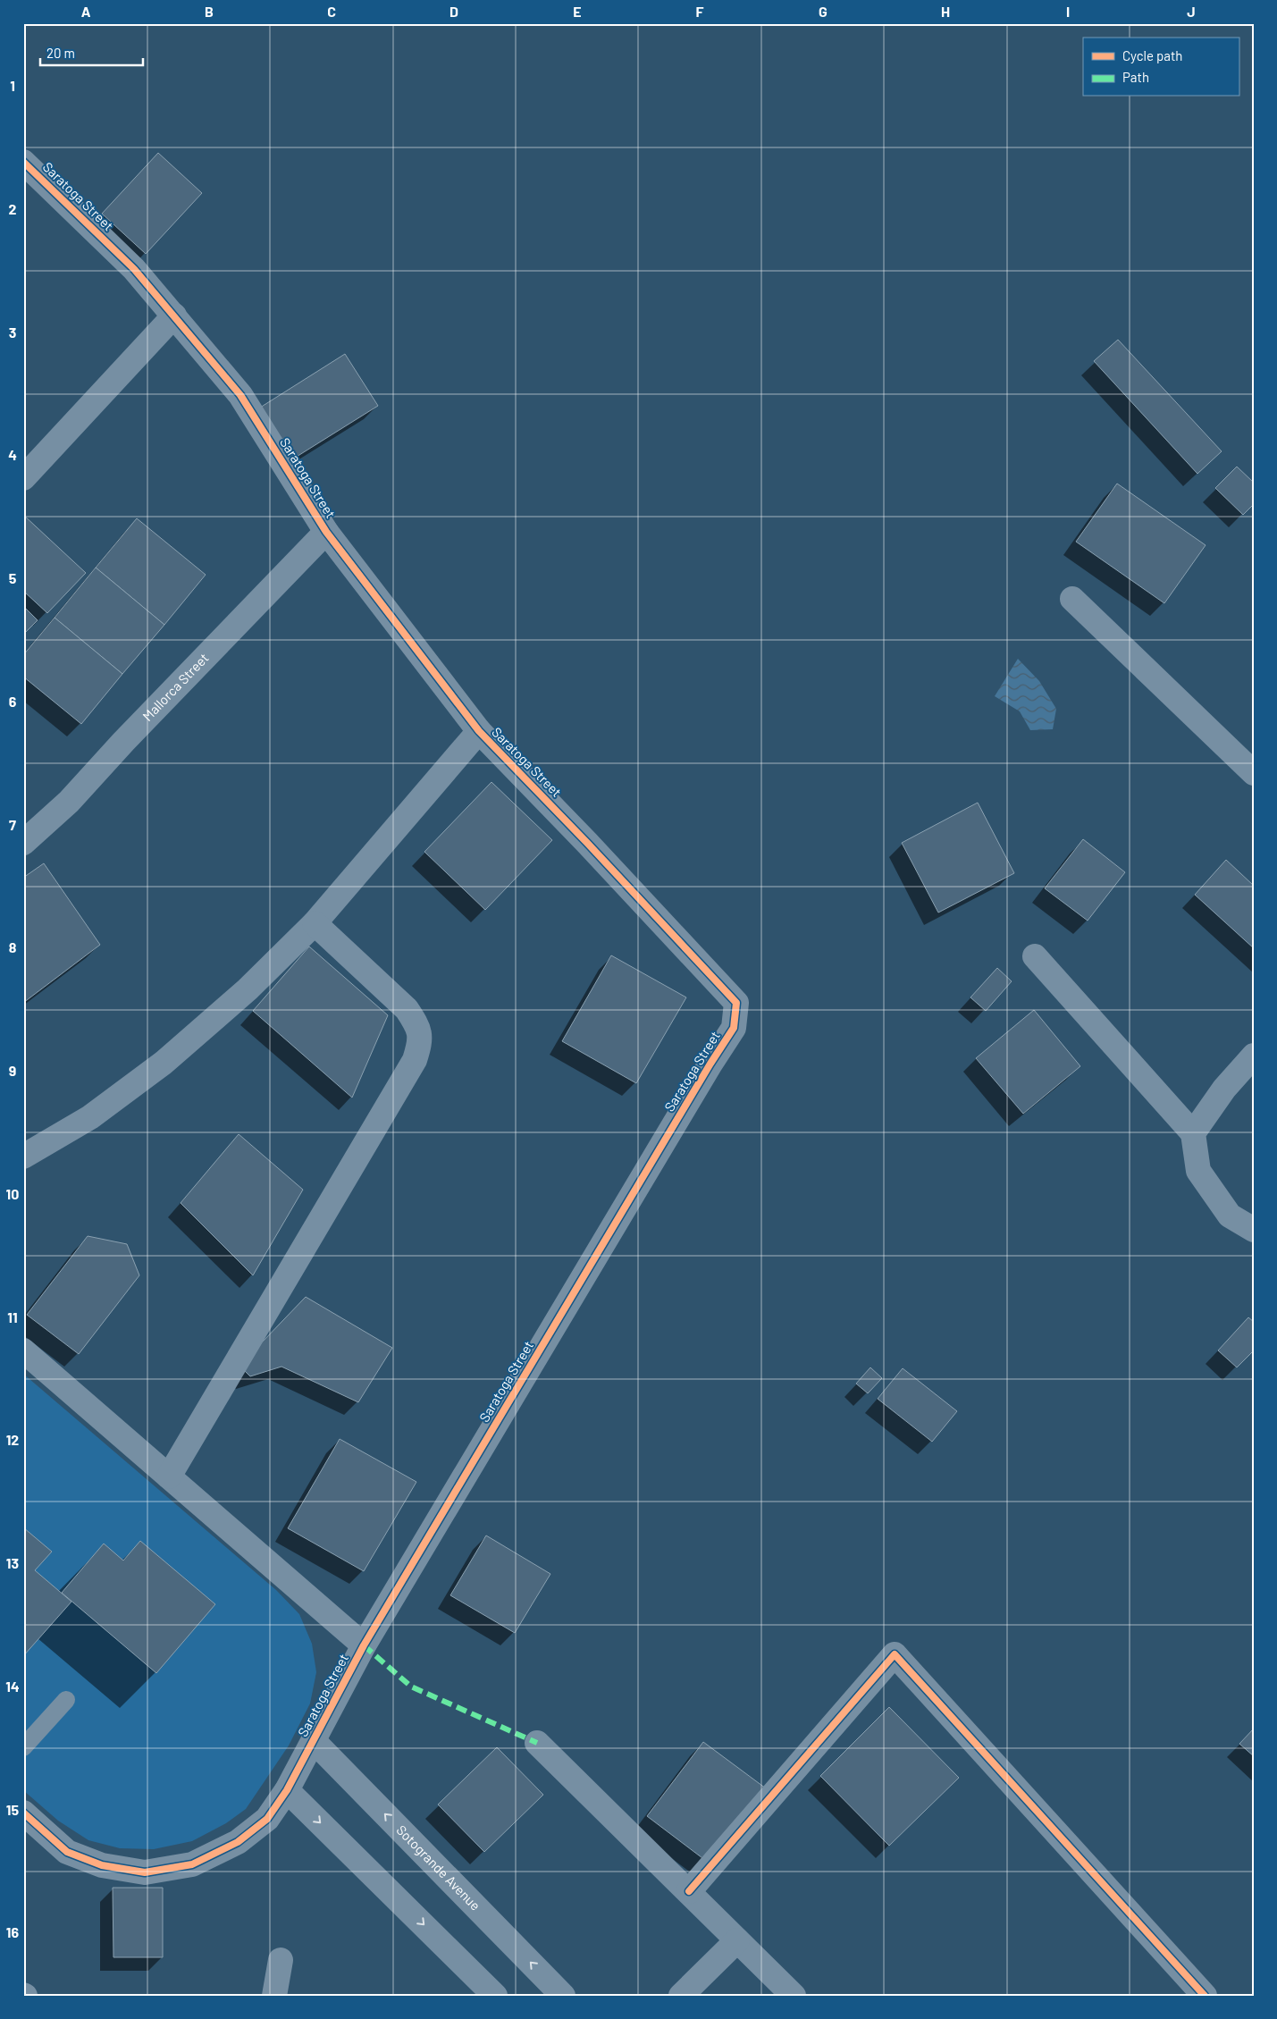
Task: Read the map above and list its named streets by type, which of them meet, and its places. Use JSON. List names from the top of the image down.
{
  "streets": {
    "street": ["Saratoga Street", "Mallorca Street", "Sotogrande Avenue"]
  },
  "crossings": [
    ["Saratoga Street", "Mallorca Street"],
    ["Saratoga Street", "Sotogrande Avenue"]
  ],
  "legend": ["Cycle path", "Path"],
  "scale_bar": "20 m",
  "grid": {
    "columns": [
      "A",
      "B",
      "C",
      "D",
      "E",
      "F",
      "G",
      "H",
      "I",
      "J"
    ],
    "rows": [
      "1",
      "2",
      "3",
      "4",
      "5",
      "6",
      "7",
      "8",
      "9",
      "10",
      "11",
      "12",
      "13",
      "14",
      "15",
      "16"
    ]
  }
}
